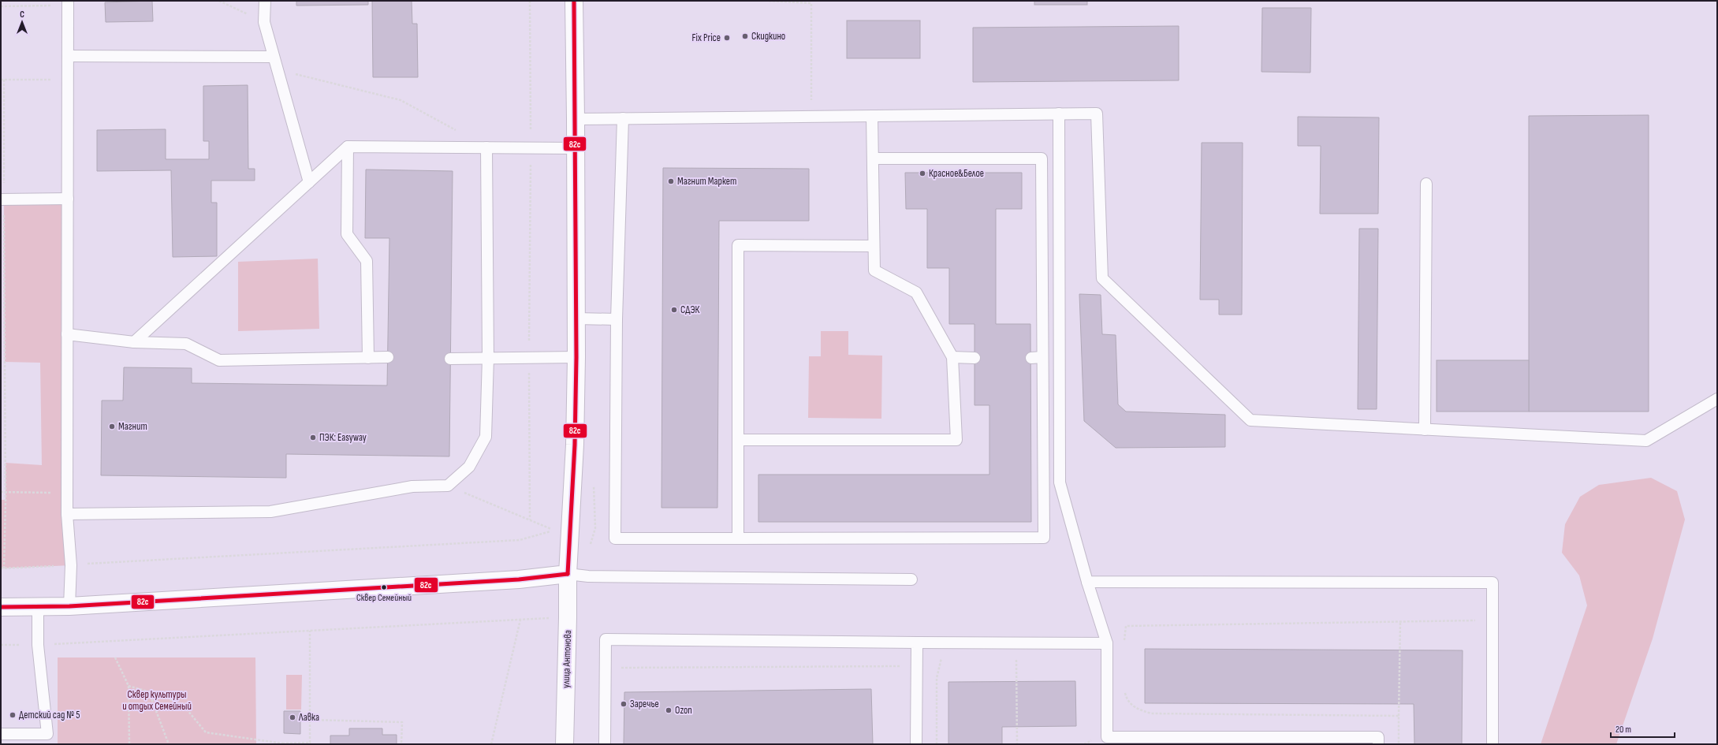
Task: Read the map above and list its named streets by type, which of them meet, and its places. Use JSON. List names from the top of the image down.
{
  "streets": {
    "main road": ["улица Антонова"]
  },
  "parks": ["Сквер культуры и отдых Семейный"],
  "places": [
    "Скидкино",
    "Fix Price",
    "Красное&Белое",
    "Магнит Маркет",
    "СДЭК",
    "Магнит",
    "ПЭК: Easyway",
    "Сквер Семейный",
    "Заречье",
    "Ozon",
    "Детский сад № 5",
    "Лавка"
  ],
  "lines": ["transit line 82с"],
  "scale_bar": "20 m",
  "north": "top"
}
